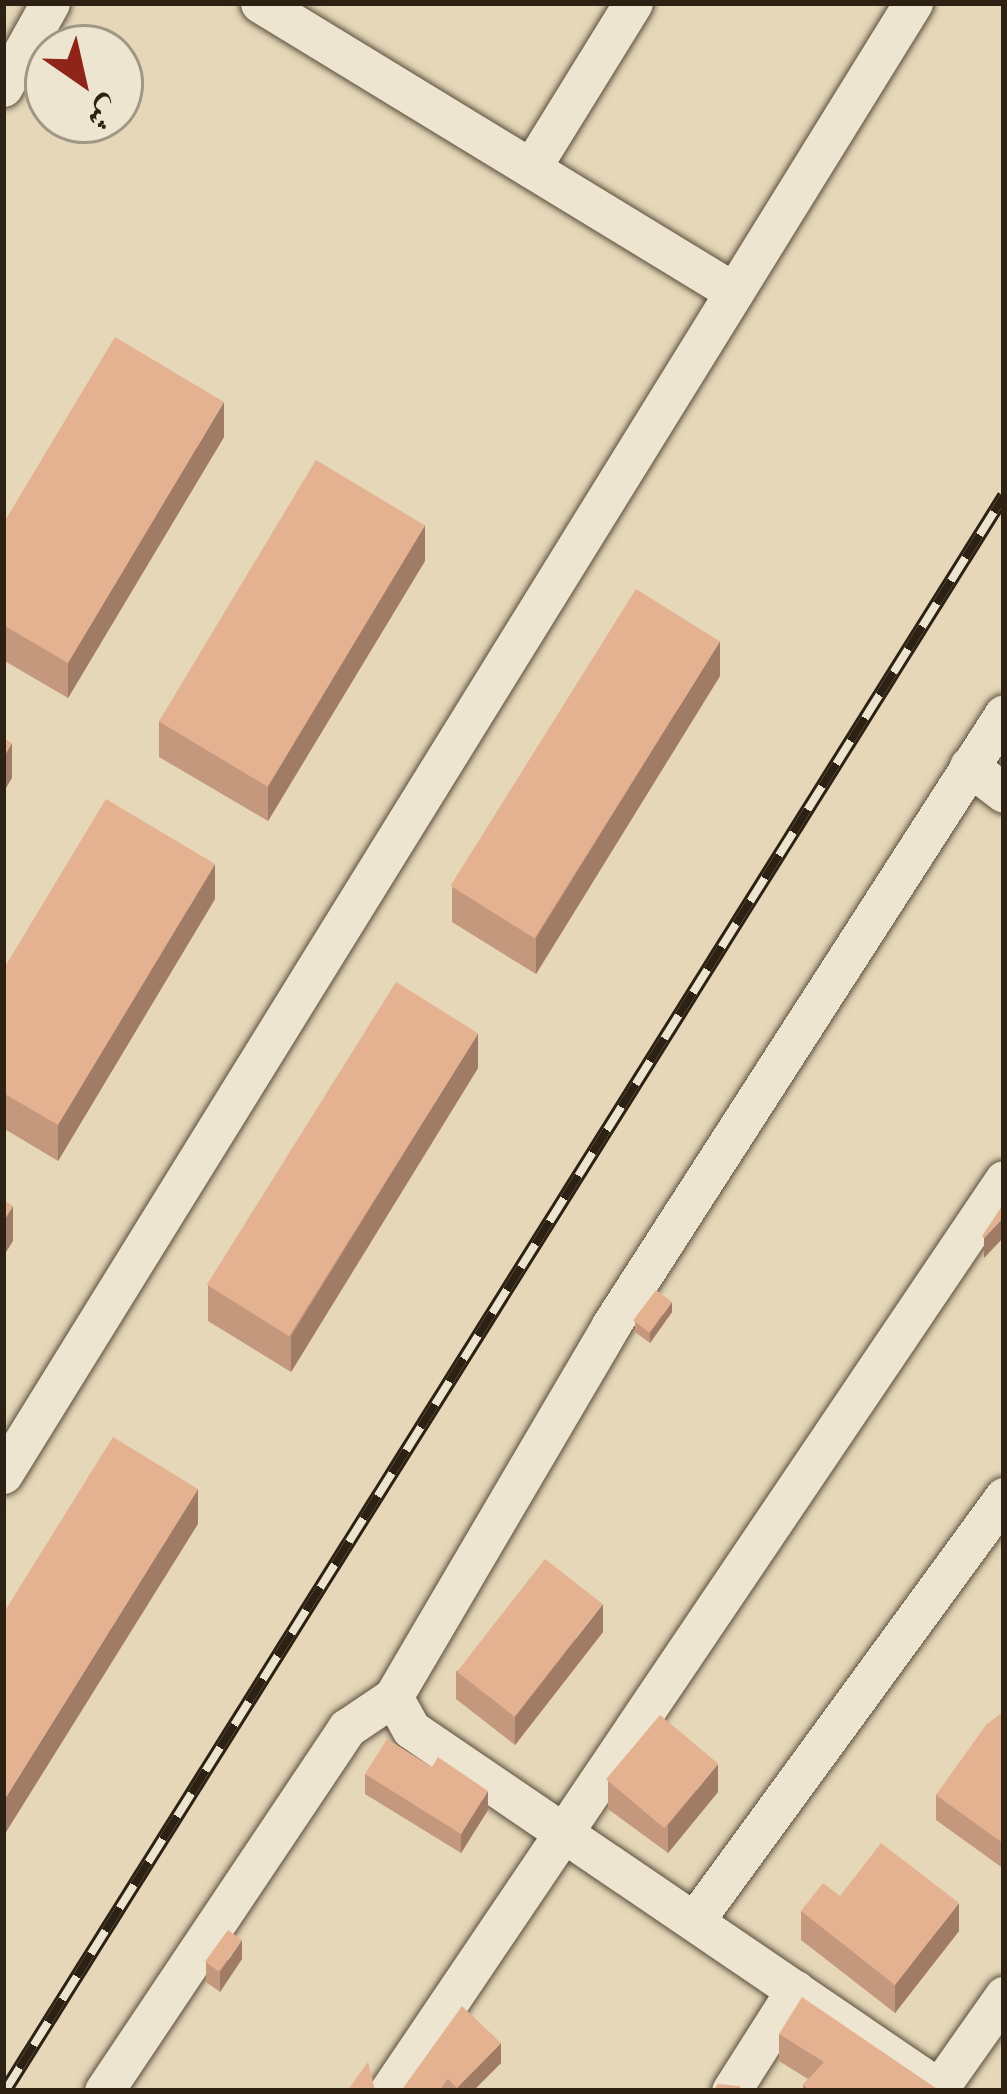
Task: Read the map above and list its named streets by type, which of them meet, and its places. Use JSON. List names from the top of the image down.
{
  "north": "bottom right"
}
